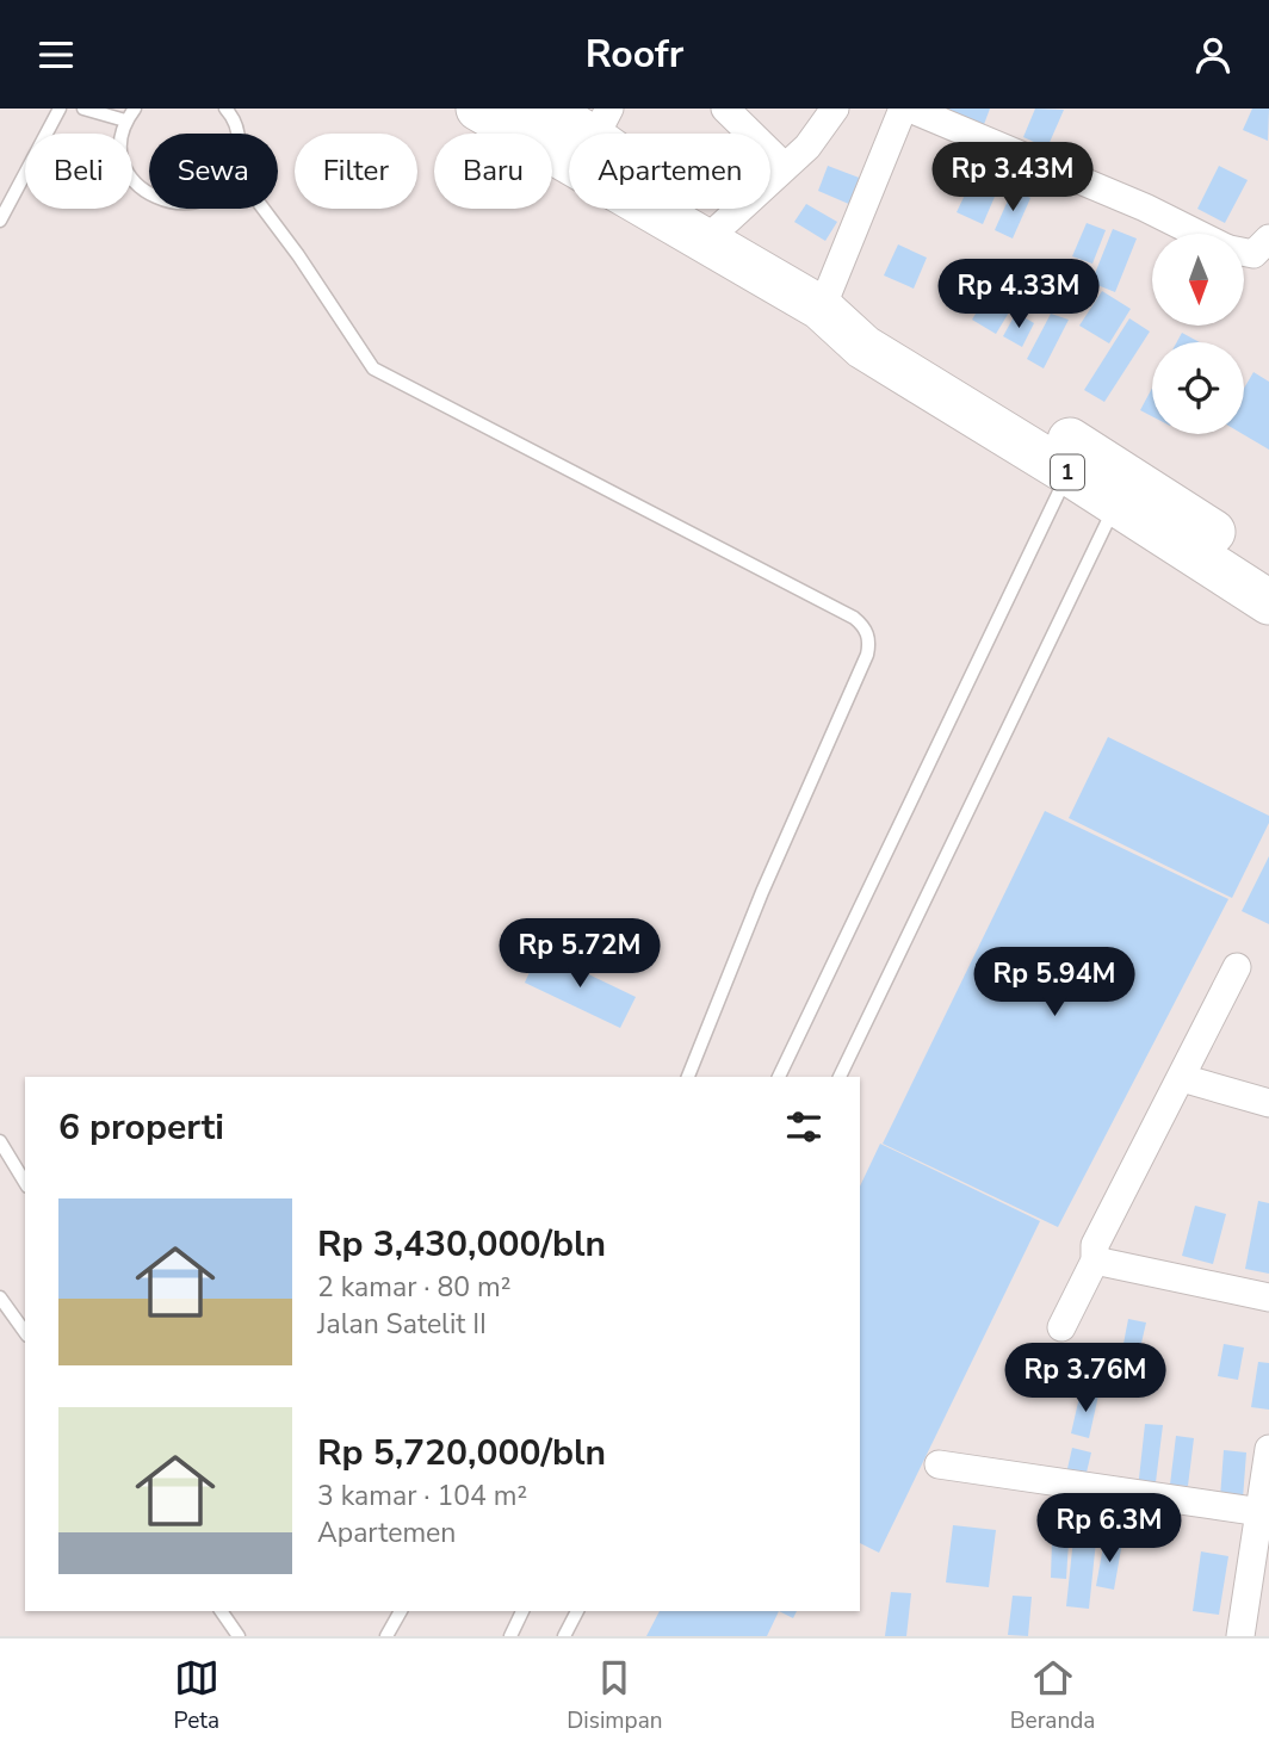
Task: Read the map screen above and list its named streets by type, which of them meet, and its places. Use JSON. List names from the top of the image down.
{
  "streets": {
    "highway": ["1"]
  },
  "north": "bottom",
  "page": {
    "header": "Roofr",
    "chip": [
      "Beli",
      "Sewa",
      "Filter",
      "Baru",
      "Apartemen"
    ],
    "price": [
      "Rp 3.43M",
      "Rp 4.33M",
      "Rp 5.72M",
      "Rp 5.94M",
      "Rp 3.76M",
      "Rp 6.3M"
    ],
    "heading": "6 properti",
    "list": [
      {
        "name": "Rp 3,430,000/bln",
        "note": "2 kamar · 80 m² · Jalan Satelit II"
      },
      {
        "name": "Rp 5,720,000/bln",
        "note": "3 kamar · 104 m² · Apartemen"
      }
    ],
    "tabs": ["Peta", "Disimpan", "Beranda"]
  }
}
